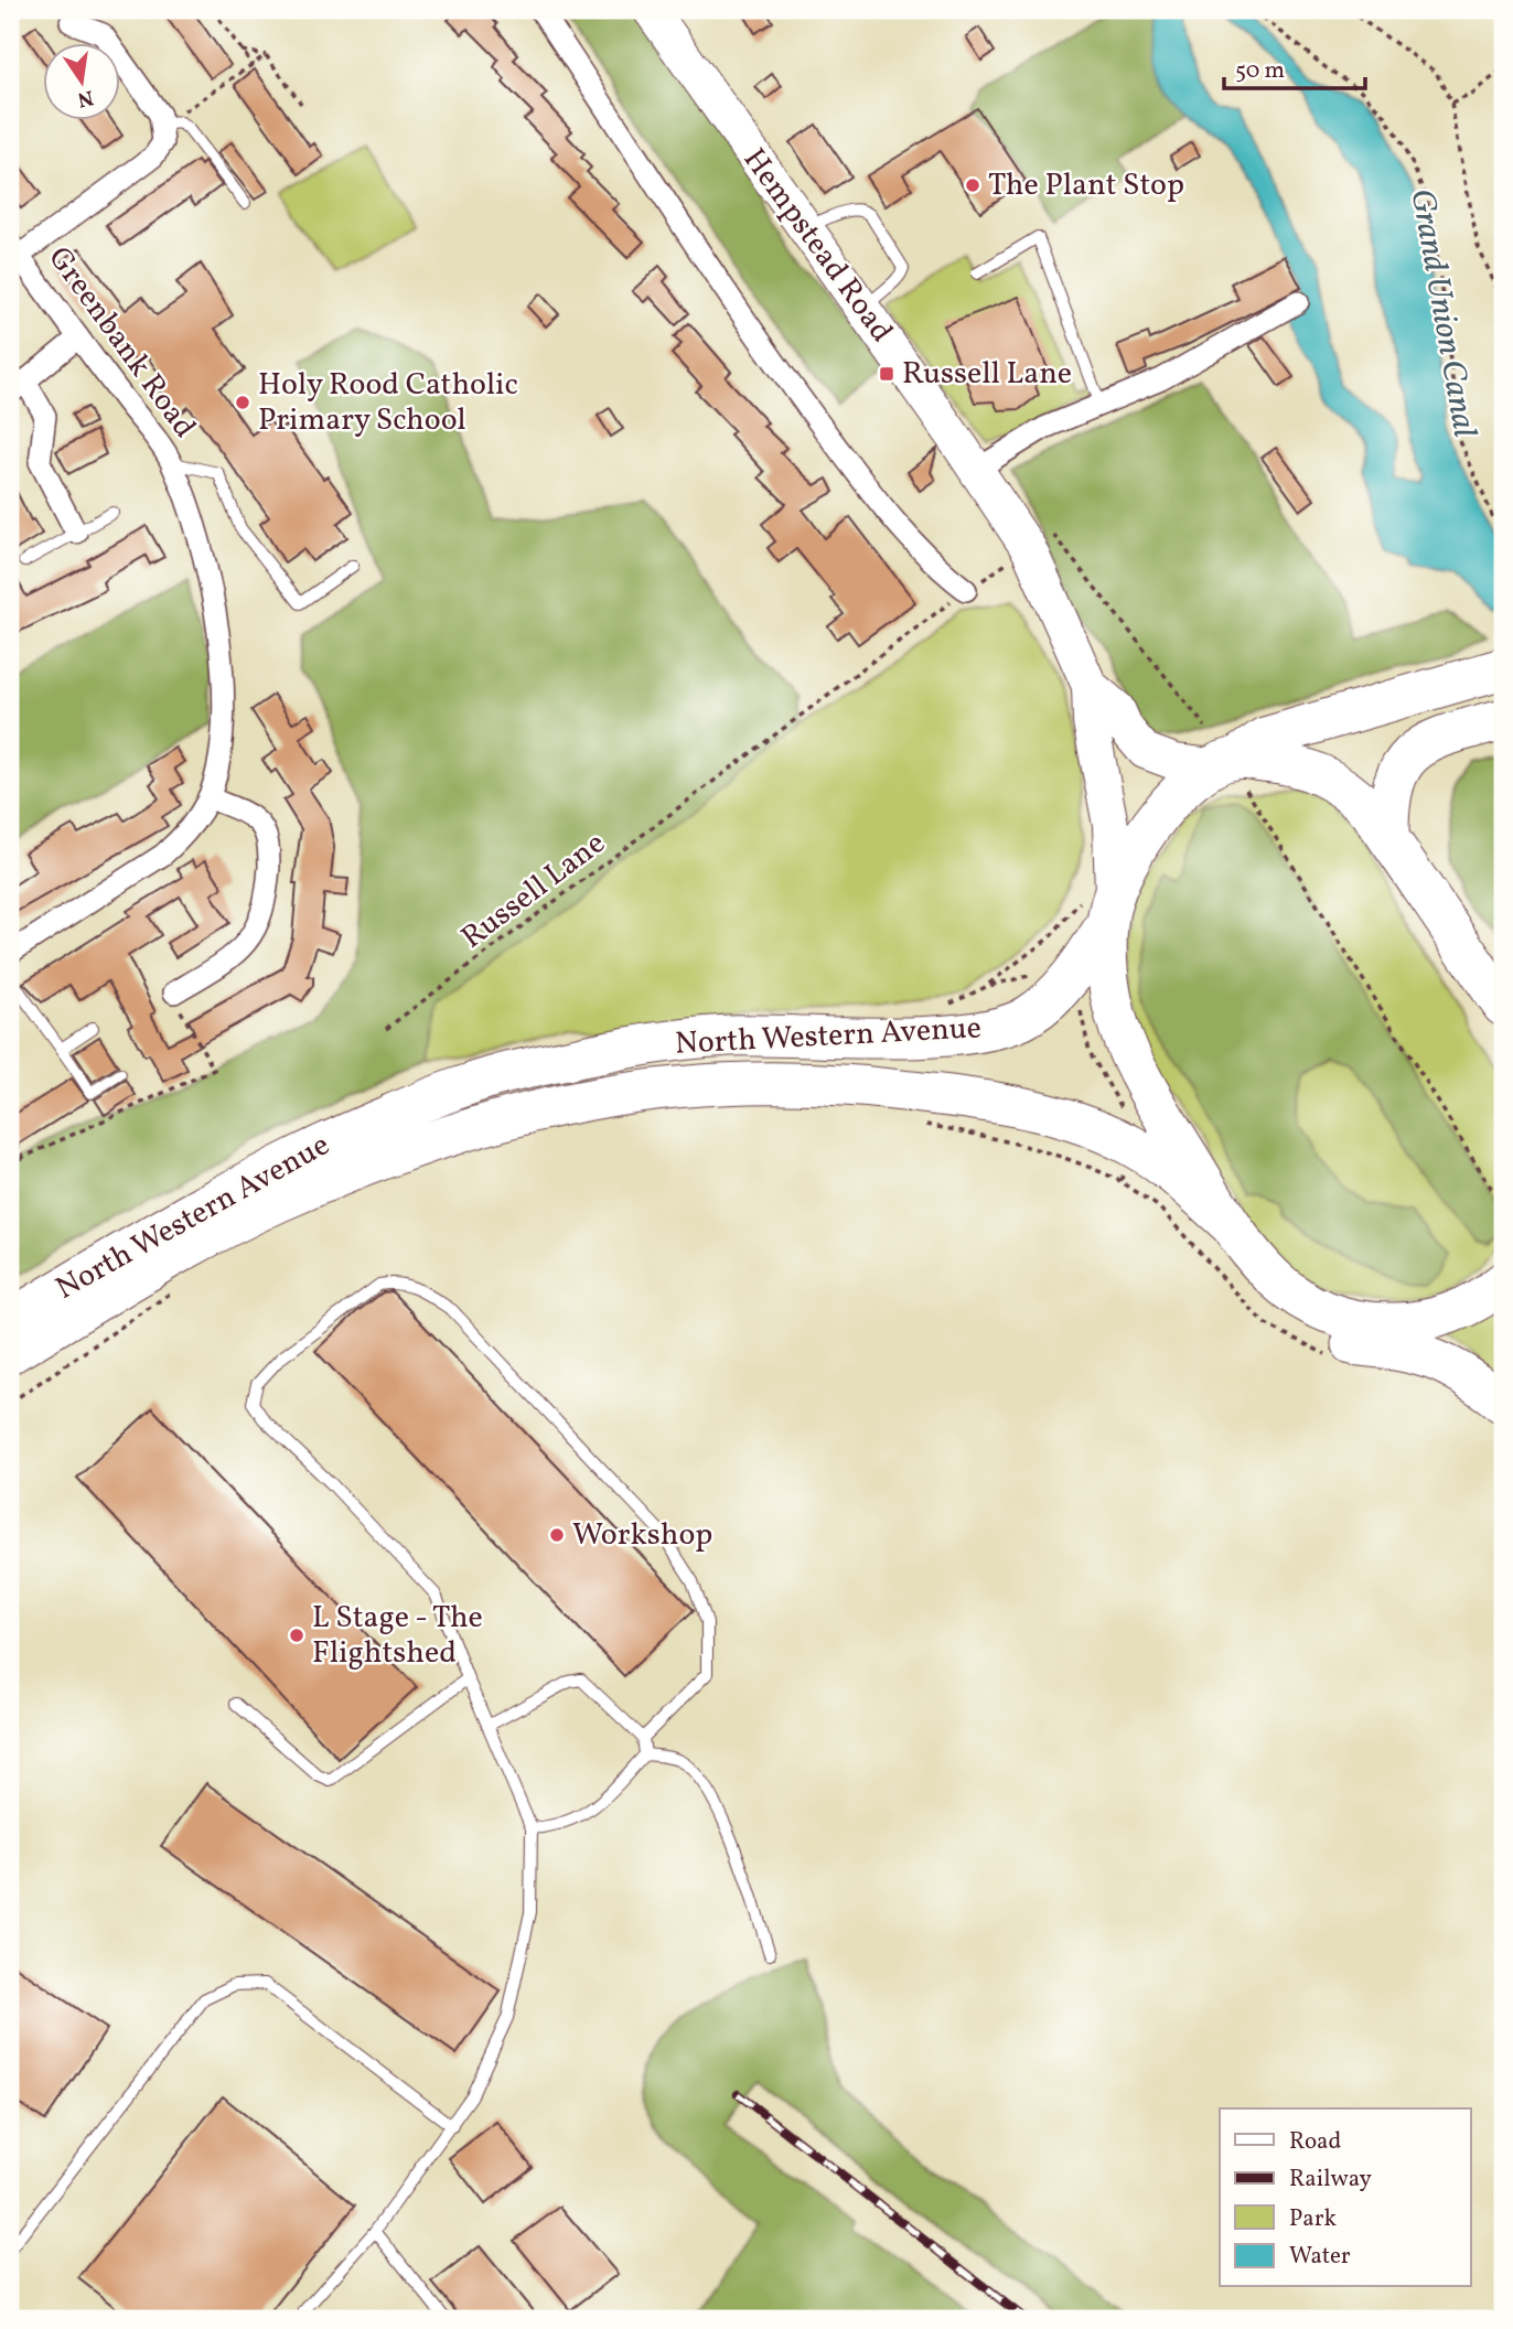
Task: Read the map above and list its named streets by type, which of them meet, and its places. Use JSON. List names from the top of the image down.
{
  "streets": {
    "highway": ["North Western Avenue"],
    "main road": ["Hempstead Road"],
    "street": ["Greenbank Road"],
    "path": ["Russell Lane"]
  },
  "crossings": [
    ["Hempstead Road", "North Western Avenue"]
  ],
  "water": ["Grand Union Canal"],
  "places": {
    "other": [
      "The Plant Stop",
      "Holy Rood Catholic Primary School",
      "Workshop",
      "L Stage - The Flightshed"
    ],
    "transit": ["Russell Lane"]
  },
  "legend": [
    "Road",
    "Railway",
    "Park",
    "Water"
  ],
  "scale_bar": "50 m",
  "north": "bottom"
}
